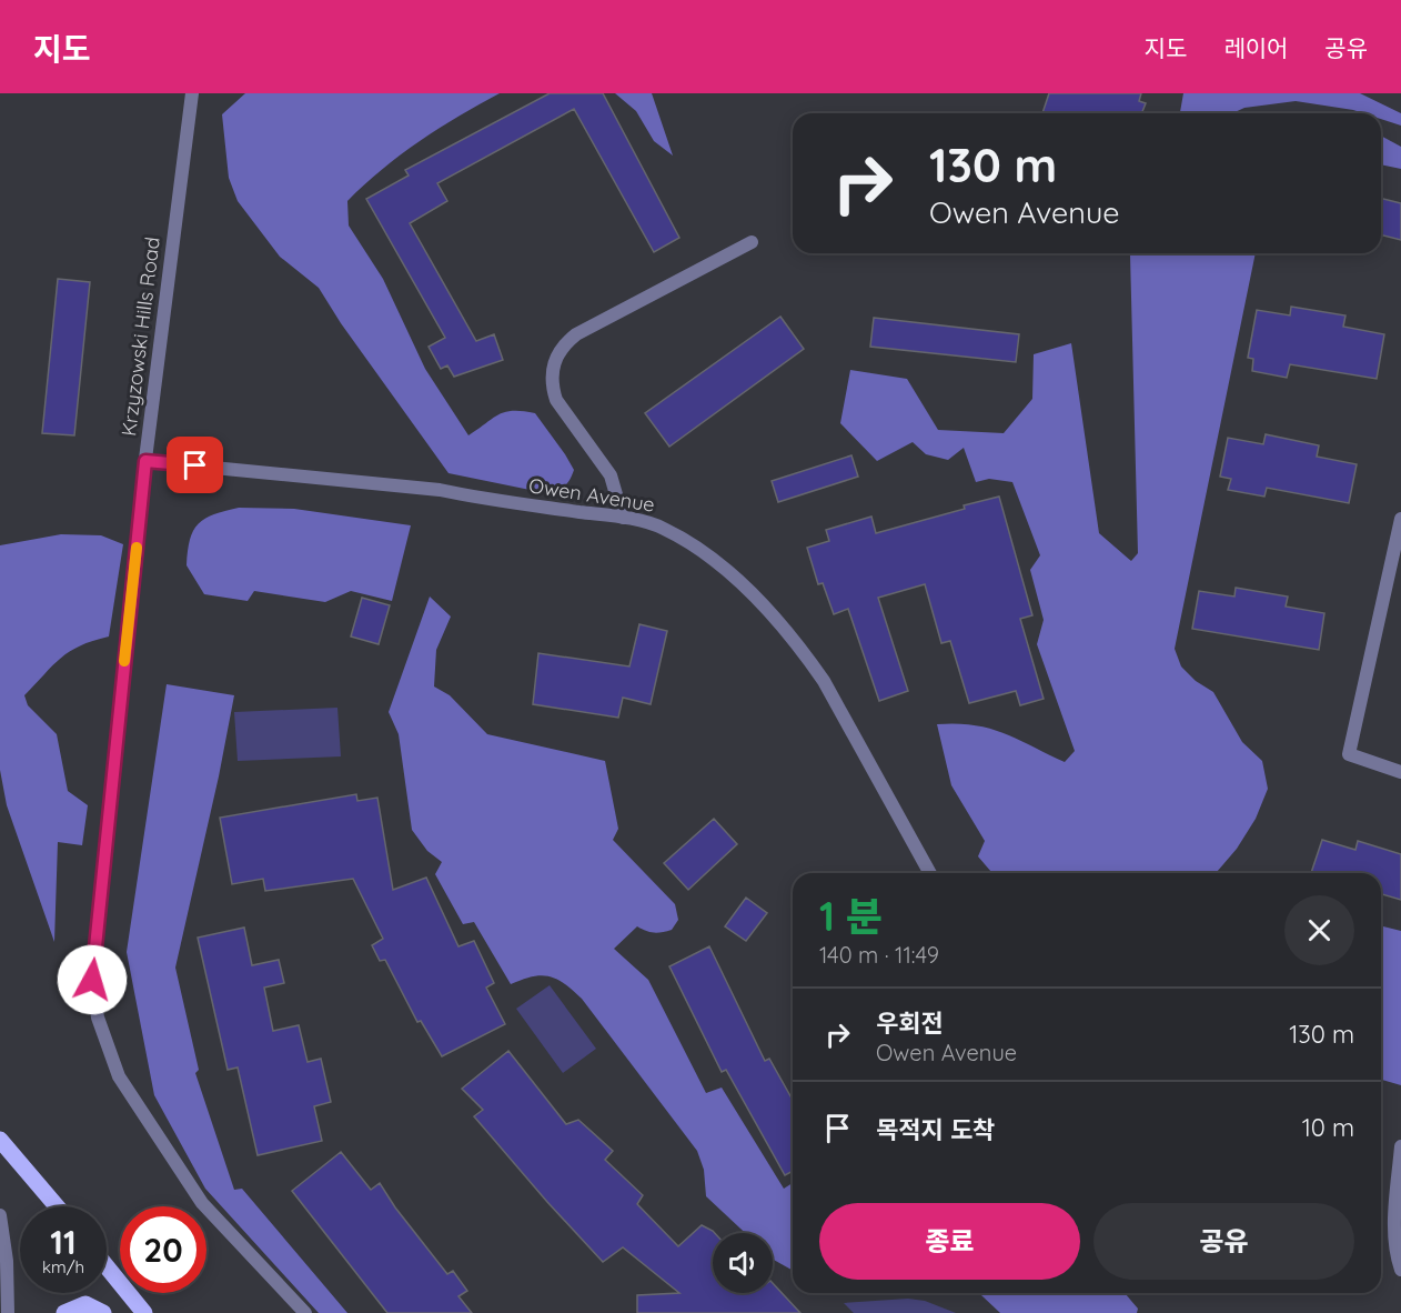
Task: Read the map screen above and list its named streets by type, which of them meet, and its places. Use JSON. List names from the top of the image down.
{
  "streets": {
    "street": ["Krzyzowski Hills Road", "Owen Avenue"]
  },
  "crossings": [
    ["Krzyzowski Hills Road", "Owen Avenue"]
  ],
  "page": {
    "header": "지도",
    "nav": ["지도", "레이어", "공유"],
    "turn": ["130 m", "Owen Avenue"],
    "heading": ["1 분", "140 m · 11:49"],
    "list": [
      {
        "name": "우회전",
        "note": "Owen Avenue",
        "value": "130 m"
      },
      {
        "name": "목적지 도착",
        "value": "10 m"
      }
    ],
    "buttons": ["종료", "공유"],
    "speed": "11 km/h",
    "limit": "20"
  }
}
